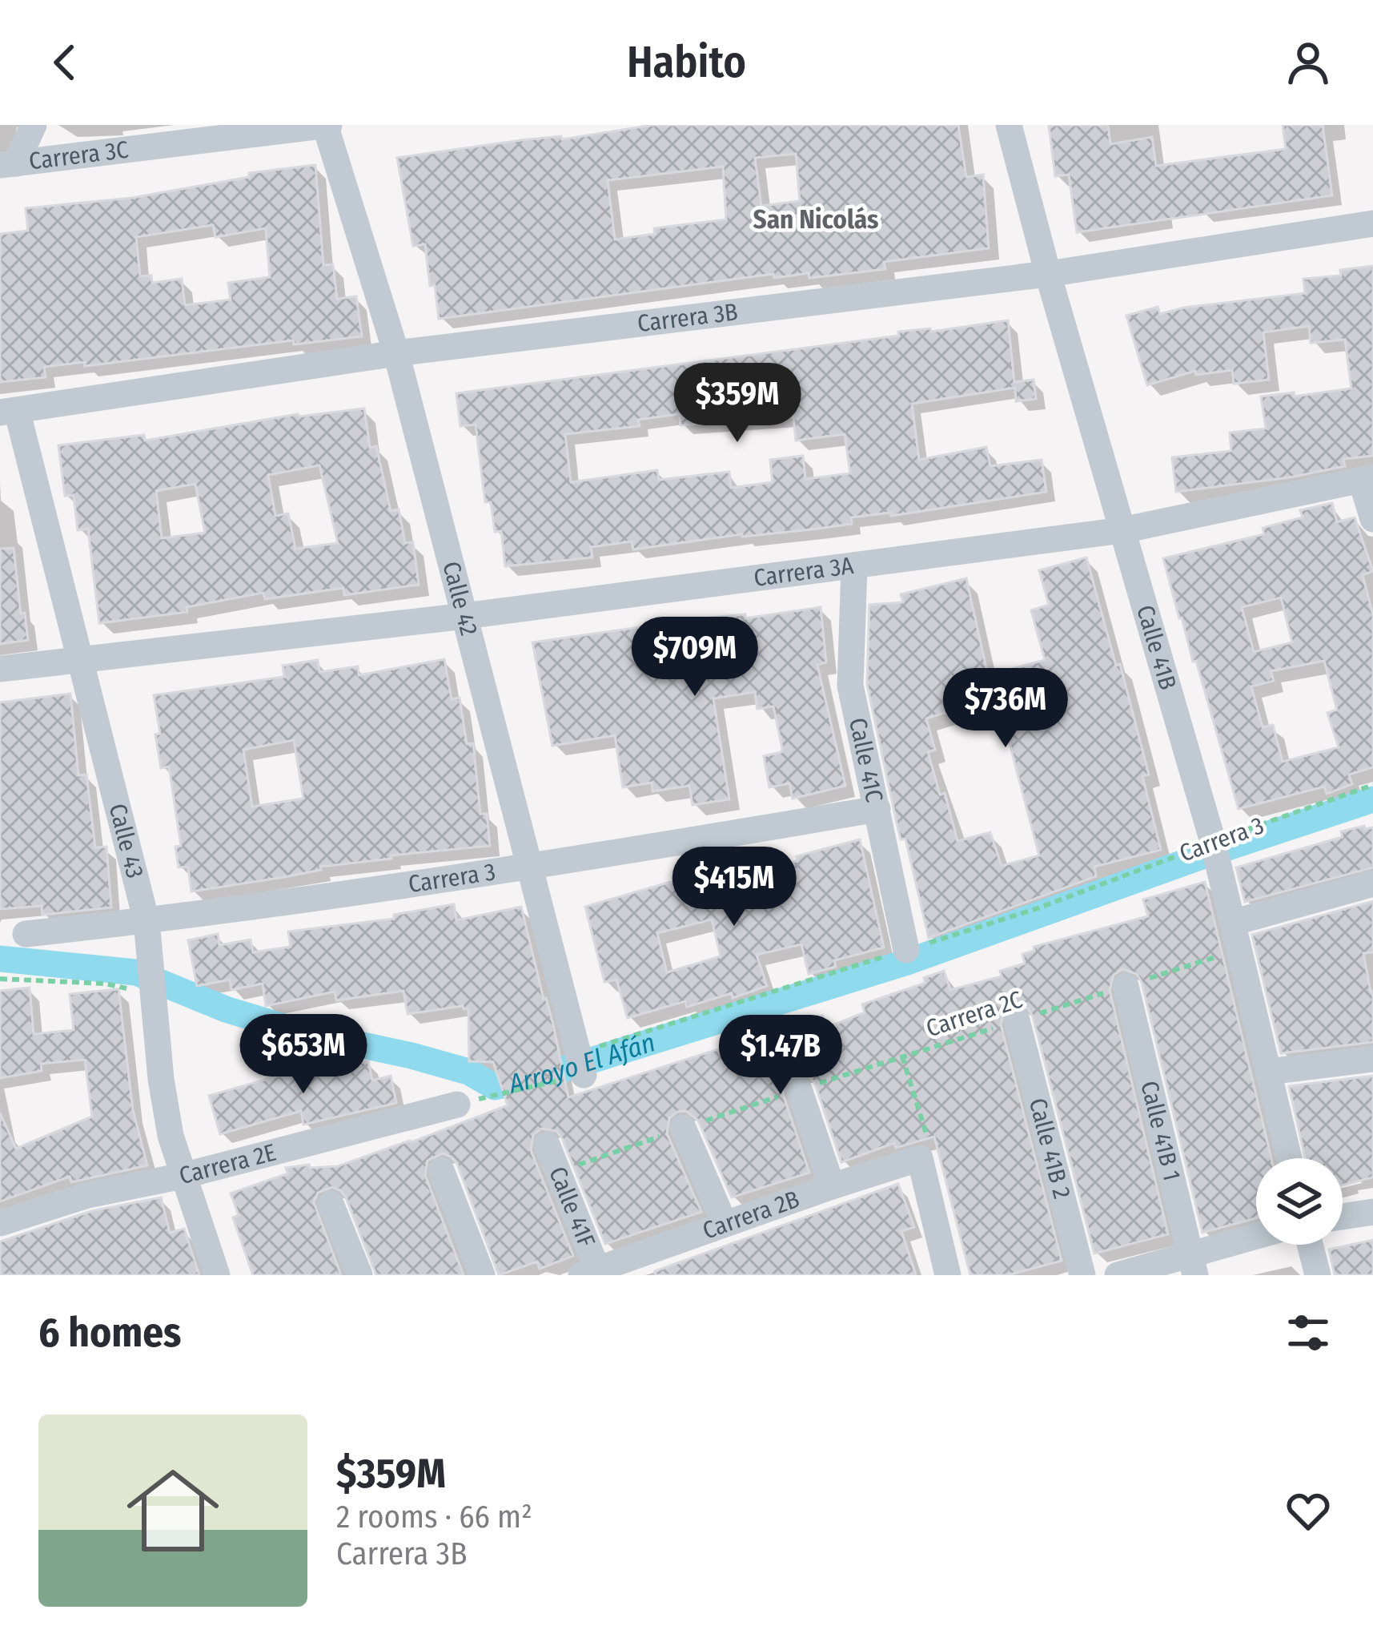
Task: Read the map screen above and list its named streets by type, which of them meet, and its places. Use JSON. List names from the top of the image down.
{
  "streets": {
    "street": [
      "Carrera 3C",
      "Carrera 3B",
      "Carrera 3A",
      "Calle 42",
      "Calle 41B",
      "Calle 41C",
      "Carrera 3",
      "Calle 43",
      "Calle 41B 1",
      "Calle 41B 2",
      "Carrera 2E",
      "Calle 41F",
      "Carrera 2B"
    ],
    "path": ["Carrera 2C"]
  },
  "crossings": [
    ["Carrera 3C", "Calle 42"],
    ["Carrera 3B", "Calle 42"],
    ["Carrera 3B", "Calle 41B"],
    ["Carrera 3B", "Calle 43"],
    ["Carrera 3A", "Calle 42"],
    ["Carrera 3A", "Calle 41B"],
    ["Carrera 3A", "Calle 41C"],
    ["Carrera 3A", "Calle 43"],
    ["Calle 42", "Carrera 3"],
    ["Calle 41B", "Carrera 3"],
    ["Calle 41B", "Carrera 2C"],
    ["Calle 41C", "Carrera 3"],
    ["Carrera 3", "Calle 43"],
    ["Calle 43", "Carrera 2E"],
    ["Carrera 2C", "Calle 41B 1"],
    ["Carrera 2C", "Calle 41B 2"],
    ["Carrera 2C", "Calle 41F"],
    ["Calle 41F", "Carrera 2B"]
  ],
  "districts": ["San Nicolás"],
  "water": ["Arroyo El Afán"],
  "page": {
    "header": "Habito",
    "price": [
      "$359M",
      "$709M",
      "$736M",
      "$415M",
      "$653M",
      "$1.47B"
    ],
    "heading": "6 homes",
    "list": [
      {
        "name": "$359M",
        "note": "2 rooms · 66 m² · Carrera 3B"
      }
    ]
  }
}
